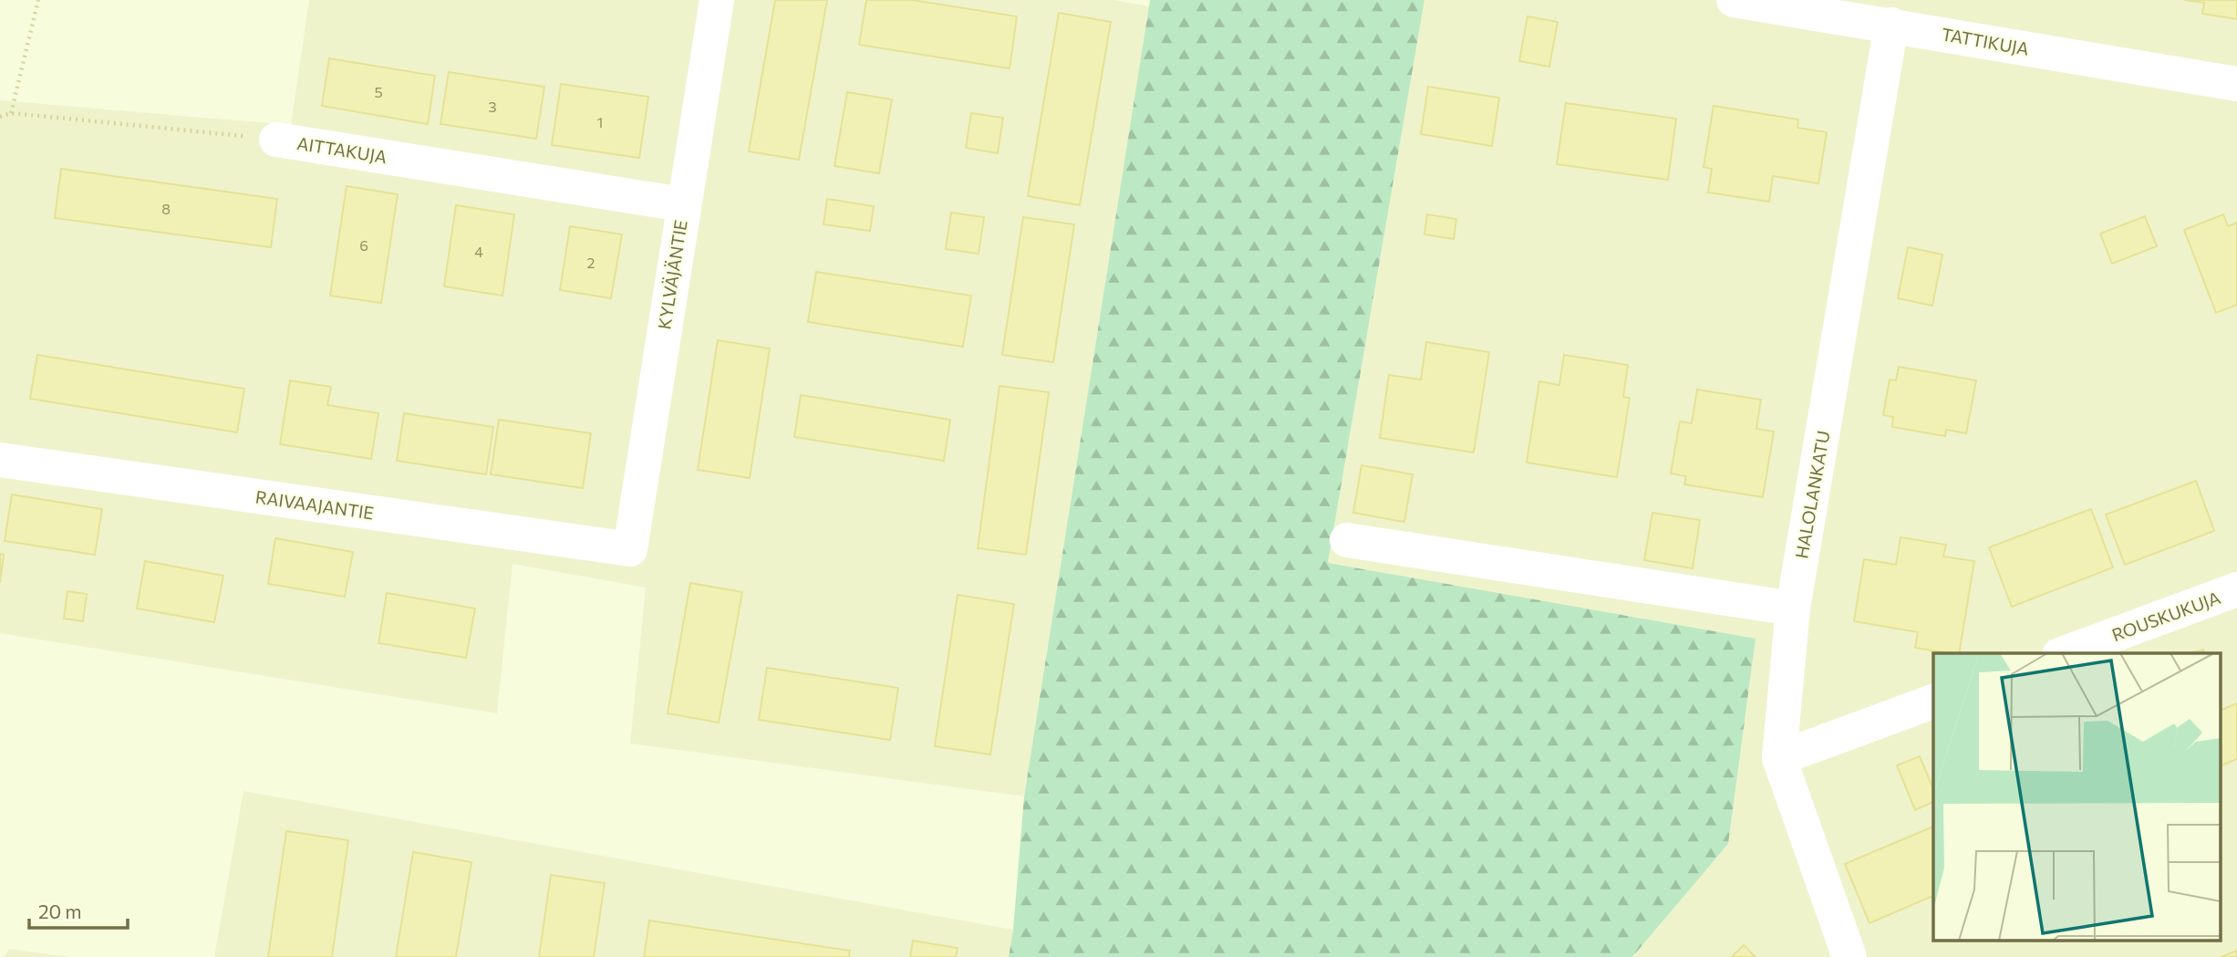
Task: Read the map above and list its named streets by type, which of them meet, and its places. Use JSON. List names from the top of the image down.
{
  "streets": {
    "street": [
      "TATTIKUJA",
      "AITTAKUJA",
      "KYLVÄJÄNTIE",
      "HALOLANKATU",
      "RAIVAAJANTIE",
      "ROUSKUKUJA"
    ]
  },
  "crossings": [
    ["TATTIKUJA", "HALOLANKATU"],
    ["AITTAKUJA", "KYLVÄJÄNTIE"],
    ["KYLVÄJÄNTIE", "RAIVAAJANTIE"]
  ],
  "house_numbers": [
    "5",
    "3",
    "1",
    "8",
    "6",
    "4",
    "2"
  ],
  "scale_bar": "20 m"
}
